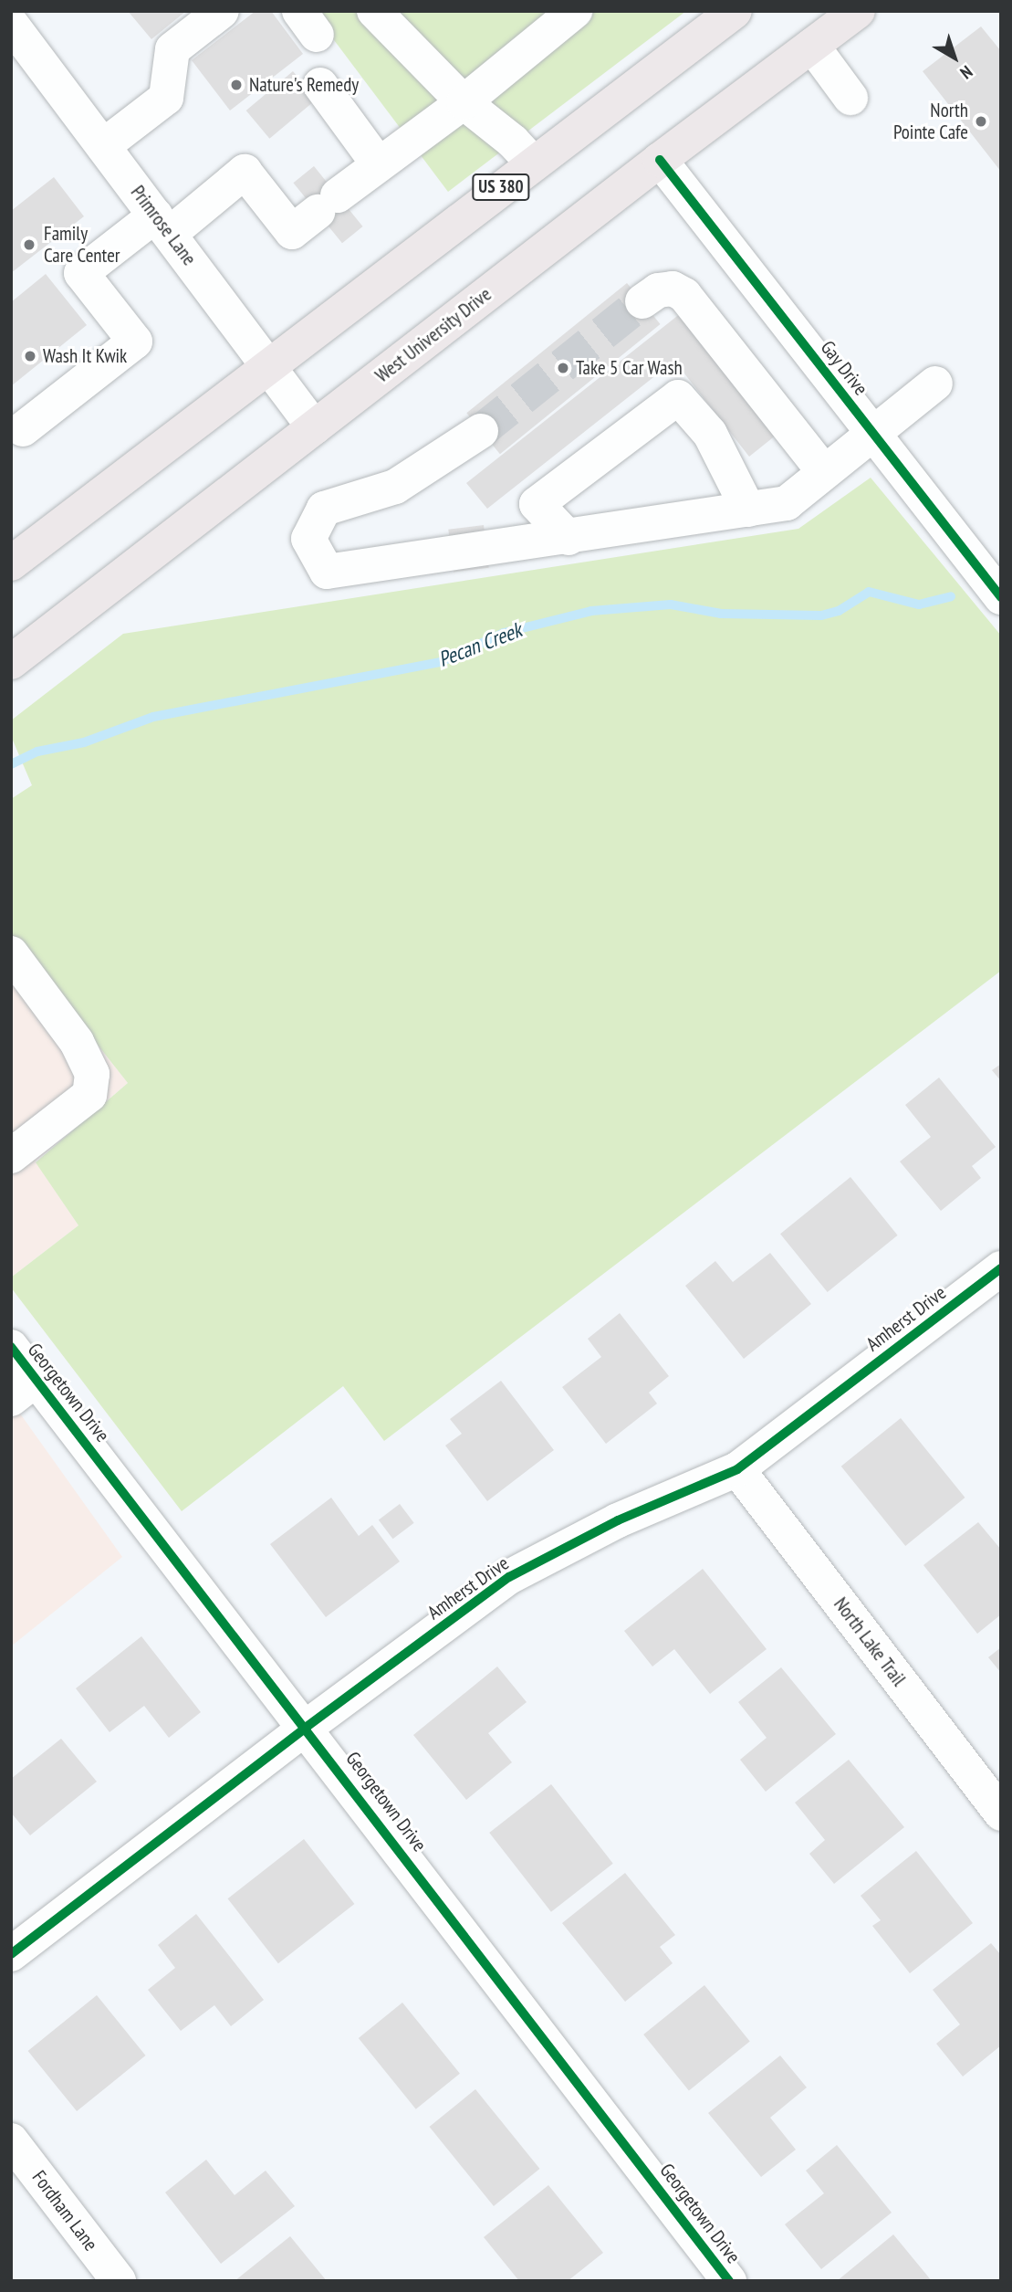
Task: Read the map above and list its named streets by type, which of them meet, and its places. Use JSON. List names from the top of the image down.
{
  "streets": {
    "main road": ["US 380", "West University Drive"],
    "street": [
      "Primrose Lane",
      "Gay Drive",
      "Amherst Drive",
      "Georgetown Drive",
      "North Lake Trail",
      "Fordham Lane"
    ]
  },
  "crossings": [
    ["US 380", "Primrose Lane"],
    ["Primrose Lane", "West University Drive"],
    ["West University Drive", "Gay Drive"],
    ["Amherst Drive", "Georgetown Drive"],
    ["Amherst Drive", "North Lake Trail"]
  ],
  "water": ["Pecan Creek"],
  "places": [
    "Nature's Remedy",
    "North Pointe Cafe",
    "Family Care Center",
    "Wash It Kwik",
    "Take 5 Car Wash"
  ],
  "north": "bottom right"
}
